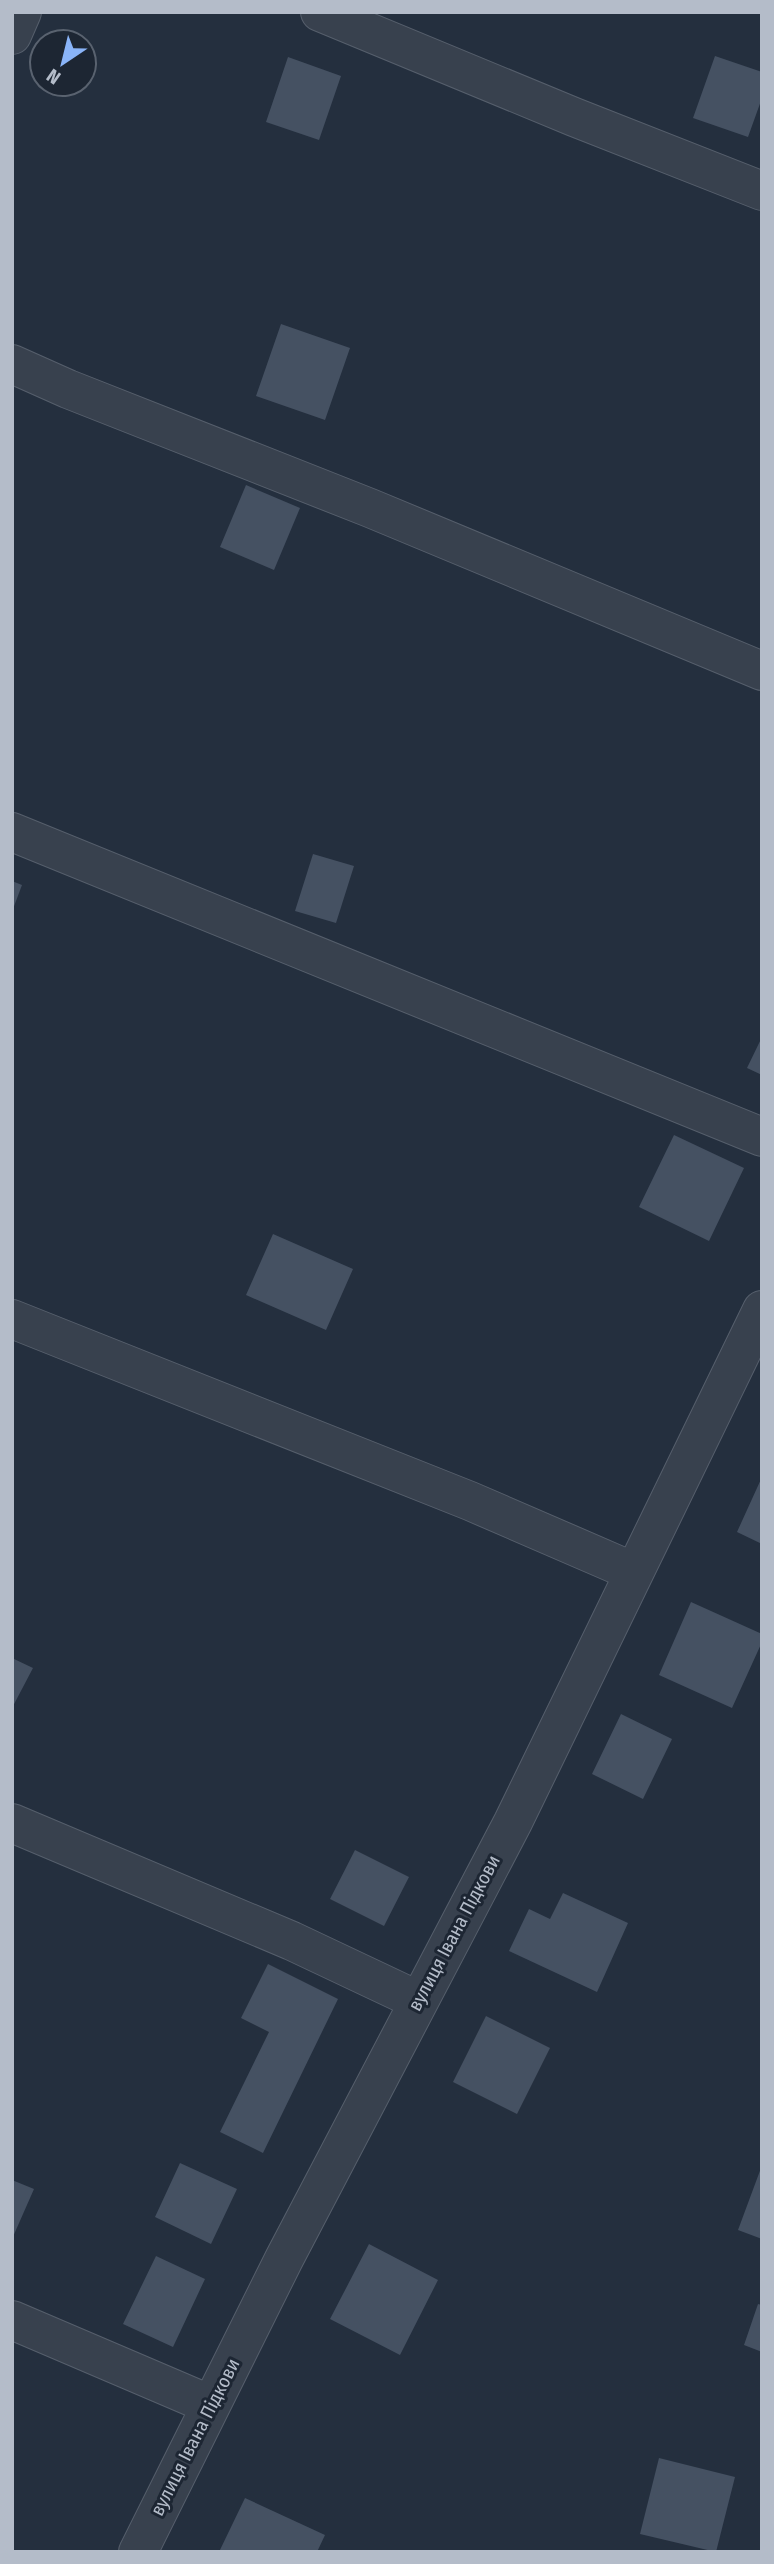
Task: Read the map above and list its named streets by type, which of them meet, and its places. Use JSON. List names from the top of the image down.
{
  "streets": {
    "street": ["вулиця Івана Підкови"]
  },
  "north": "bottom left"
}
